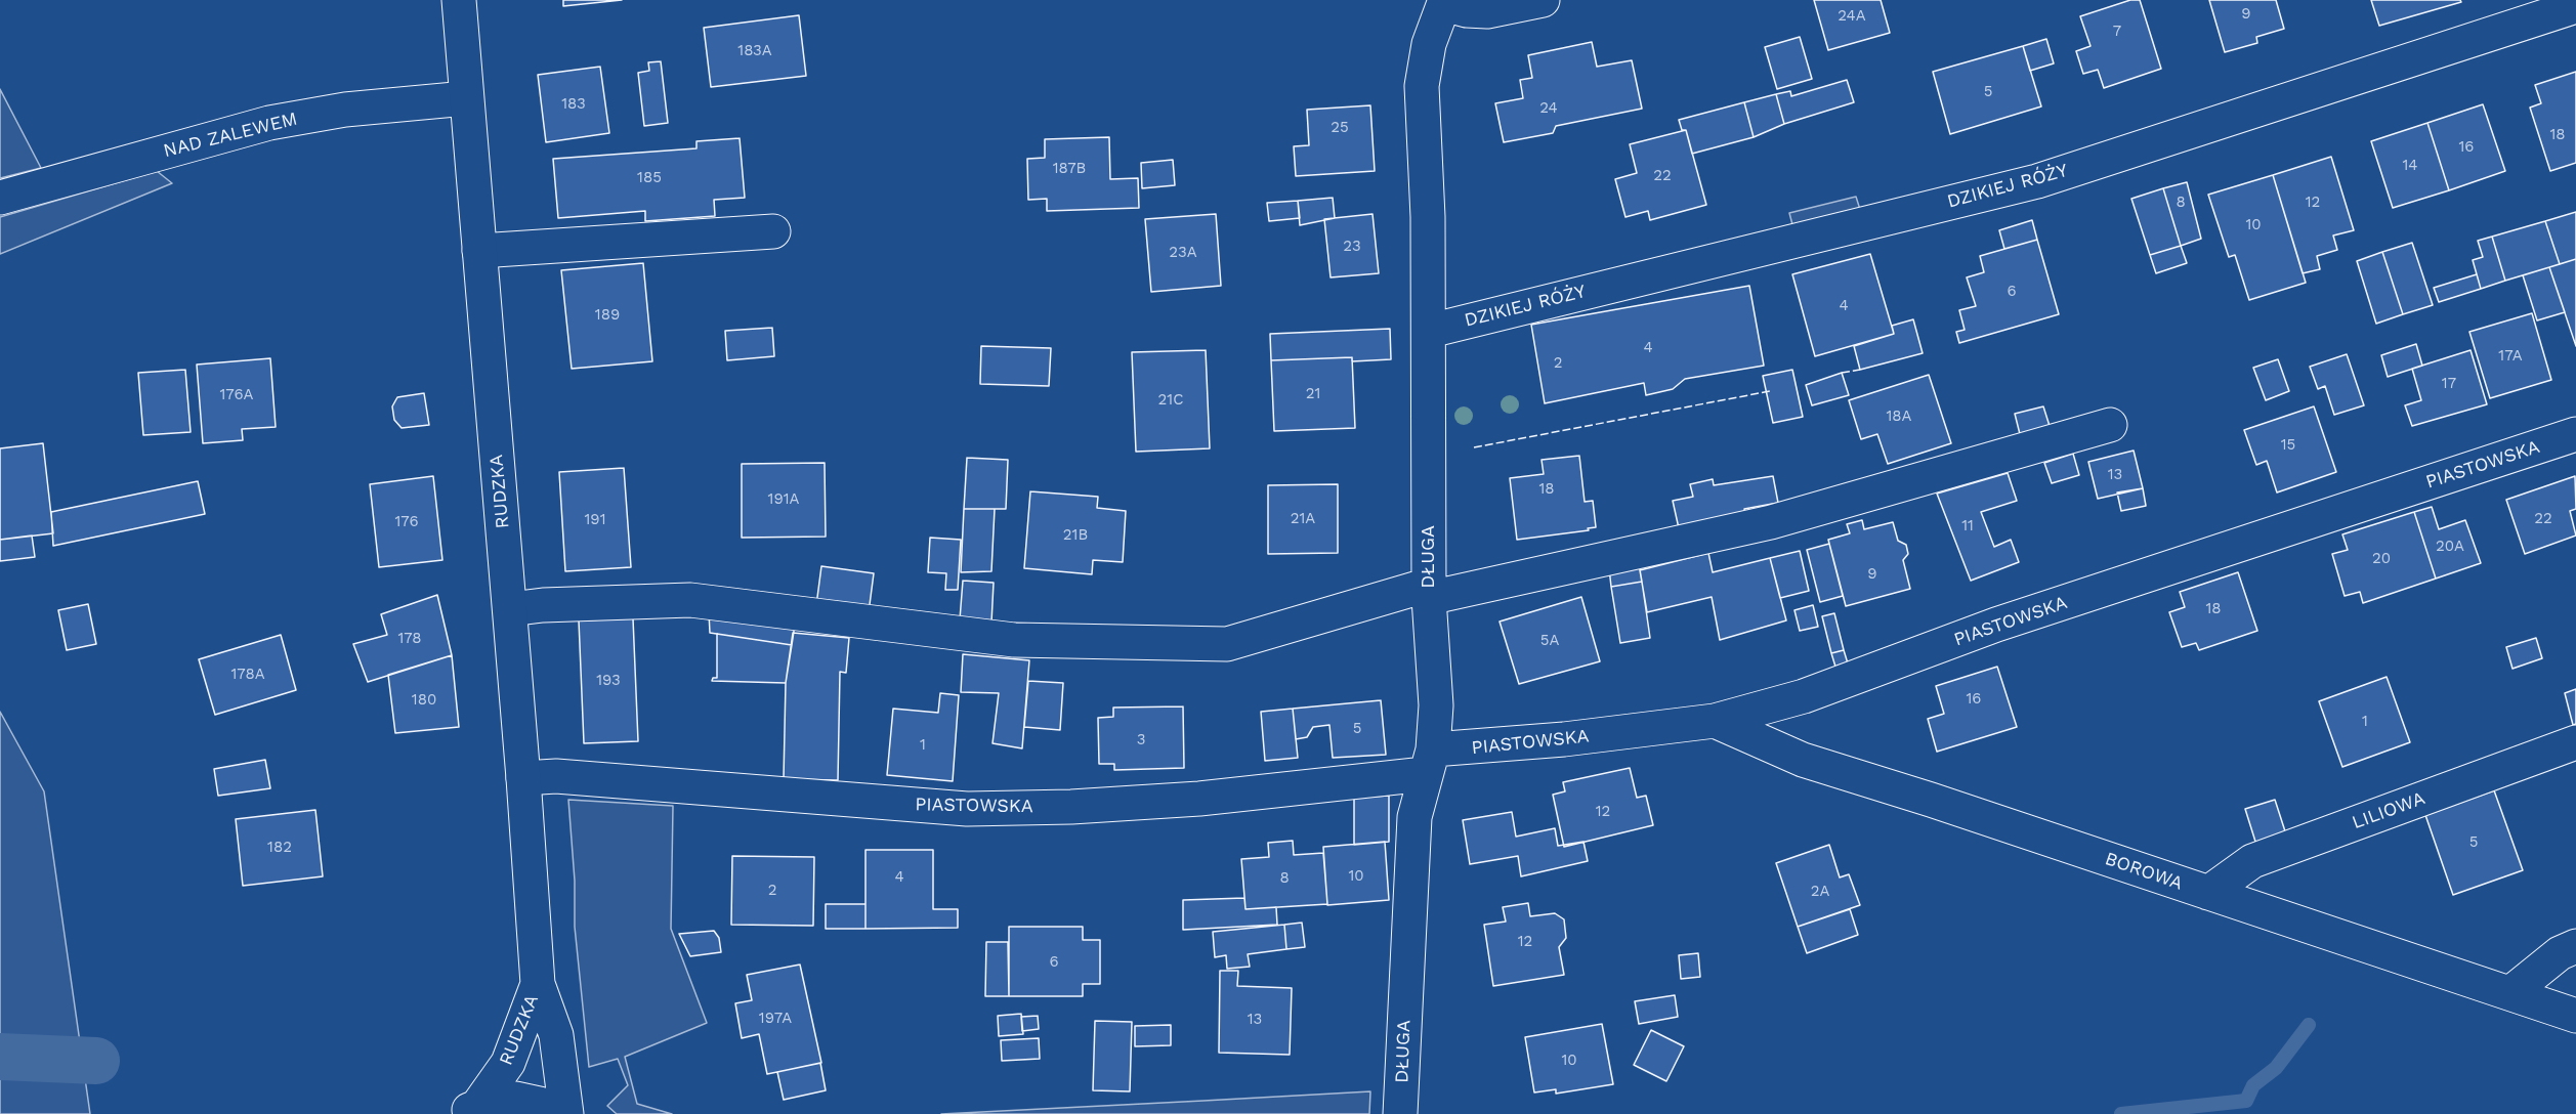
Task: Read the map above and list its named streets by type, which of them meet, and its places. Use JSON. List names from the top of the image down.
{
  "streets": {
    "street": [
      "NAD ZALEWEM",
      "DZIKIEJ RÓŻY",
      "PIASTOWSKA",
      "RUDZKA",
      "DŁUGA",
      "LILIOWA",
      "BOROWA"
    ]
  },
  "crossings": [
    ["NAD ZALEWEM", "RUDZKA"],
    ["DZIKIEJ RÓŻY", "DŁUGA"],
    ["PIASTOWSKA", "RUDZKA"],
    ["PIASTOWSKA", "DŁUGA"],
    ["PIASTOWSKA", "BOROWA"],
    ["LILIOWA", "BOROWA"]
  ],
  "house_numbers": [
    "9",
    "24A",
    "7",
    "183A",
    "5",
    "183",
    "24",
    "25",
    "18",
    "16",
    "14",
    "187B",
    "22",
    "185",
    "8",
    "12",
    "10",
    "23",
    "23A",
    "6",
    "4",
    "189",
    "4",
    "17A",
    "2",
    "17",
    "21",
    "176A",
    "21C",
    "18A",
    "15",
    "13",
    "18",
    "191A",
    "21A",
    "22",
    "191",
    "176",
    "11",
    "21B",
    "20A",
    "20",
    "9",
    "18",
    "178",
    "5A",
    "178A",
    "193",
    "16",
    "180",
    "1",
    "5",
    "3",
    "1",
    "12",
    "5",
    "182",
    "10",
    "4",
    "8",
    "2",
    "2A",
    "12",
    "6",
    "197A",
    "13",
    "10"
  ]
}
